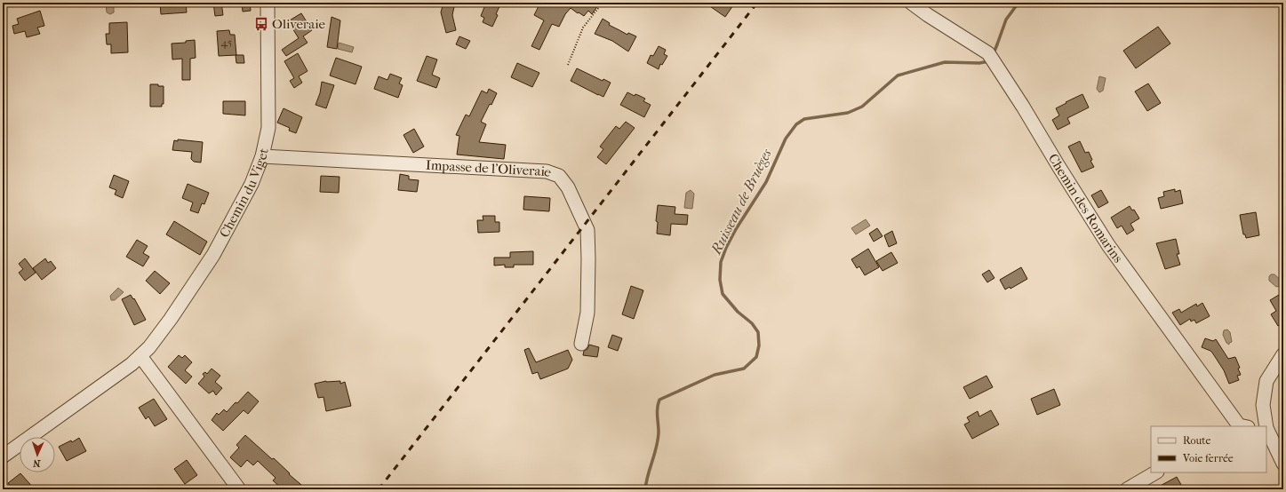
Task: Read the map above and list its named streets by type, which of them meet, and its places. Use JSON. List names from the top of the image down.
{
  "streets": {
    "street": ["Impasse de l'Oliveraie", "Chemin du Viget", "Chemin des Romarins"]
  },
  "crossings": [
    ["Impasse de l'Oliveraie", "Chemin du Viget"]
  ],
  "water": ["Ruisseau de Bruèges"],
  "places": {
    "bus stop": ["Oliveraie"]
  },
  "house_numbers": ["45"],
  "legend": ["Route", "Voie ferrée"],
  "north": "bottom"
}
